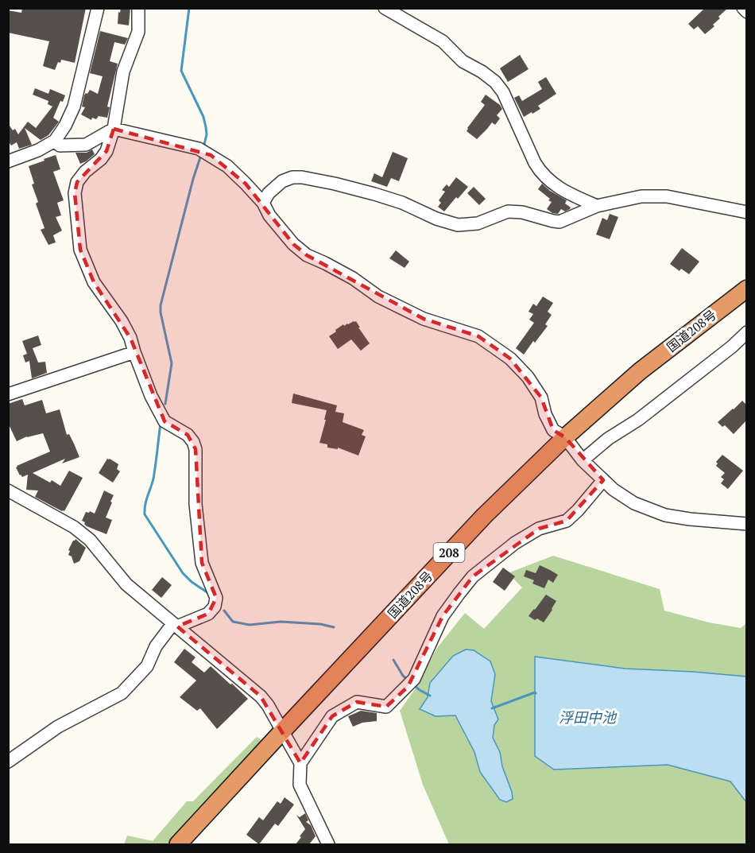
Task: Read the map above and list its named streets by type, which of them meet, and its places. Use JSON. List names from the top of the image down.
{
  "streets": {
    "highway": ["国道208号", "208"]
  },
  "water": ["浮田中池"]
}
